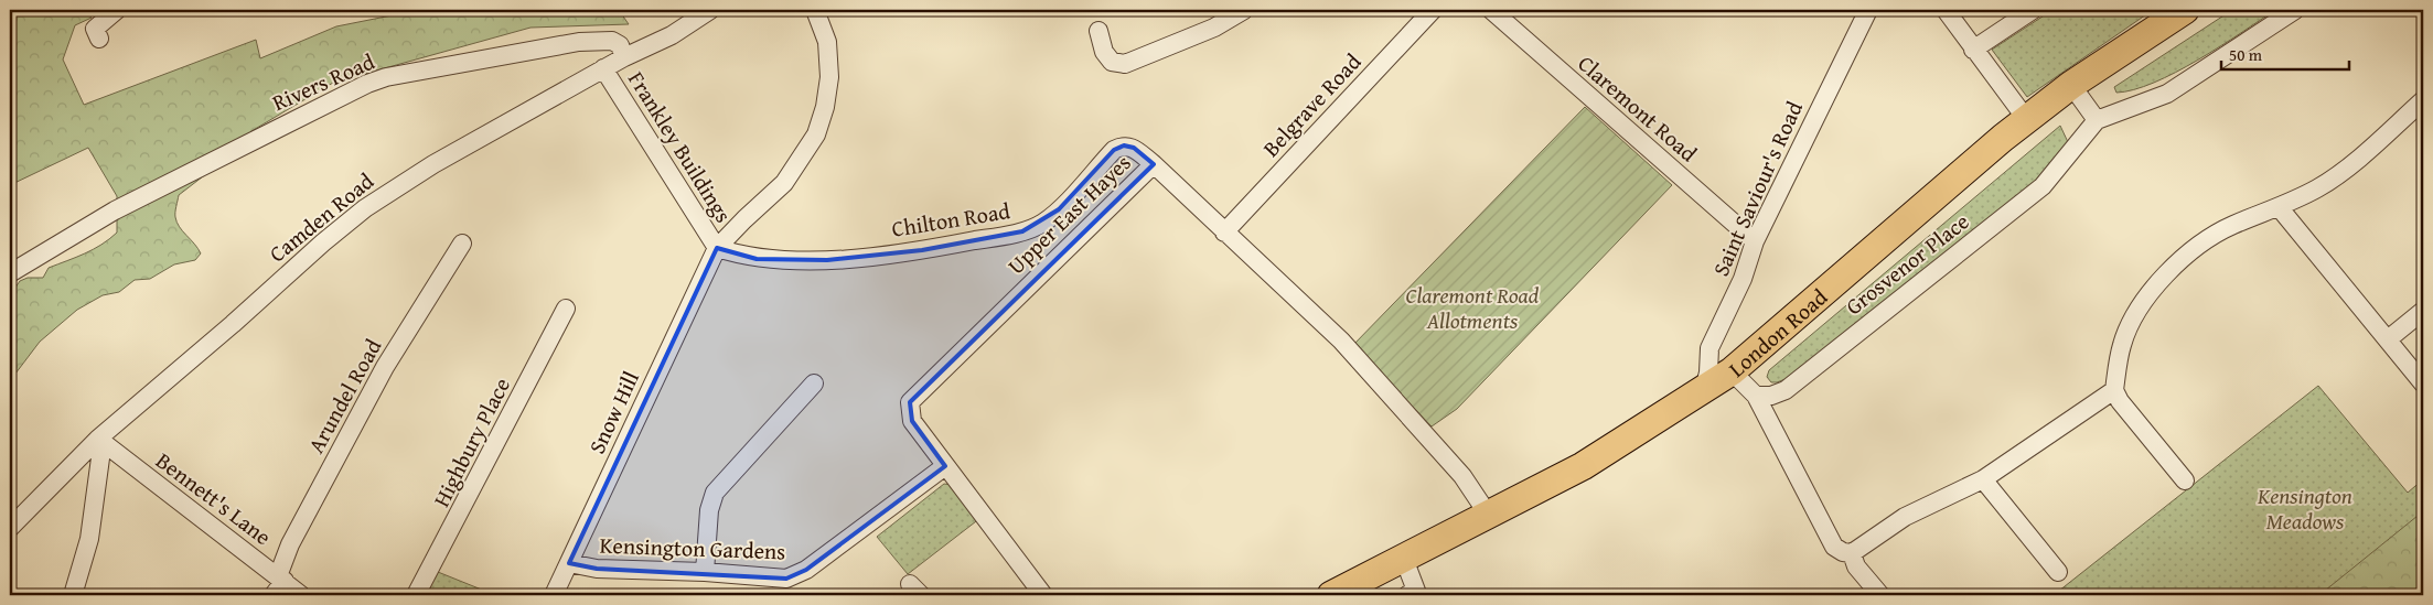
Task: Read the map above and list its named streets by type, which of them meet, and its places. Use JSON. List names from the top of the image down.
{
  "streets": {
    "highway": ["London Road"],
    "street": [
      "Rivers Road",
      "Belgrave Road",
      "Claremont Road",
      "Frankley Buildings",
      "Saint Saviour's Road",
      "Upper East Hayes",
      "Camden Road",
      "Chilton Road",
      "Grosvenor Place",
      "Arundel Road",
      "Snow Hill",
      "Highbury Place",
      "Bennett's Lane",
      "Kensington Gardens"
    ]
  },
  "crossings": [
    ["Rivers Road", "Camden Road"],
    ["Belgrave Road", "Upper East Hayes"],
    ["Claremont Road", "Saint Saviour's Road"],
    ["Frankley Buildings", "Camden Road"],
    ["Frankley Buildings", "Chilton Road"],
    ["Frankley Buildings", "Snow Hill"],
    ["Saint Saviour's Road", "London Road"],
    ["Upper East Hayes", "Chilton Road"],
    ["Upper East Hayes", "London Road"],
    ["Upper East Hayes", "Kensington Gardens"],
    ["Camden Road", "Bennett's Lane"],
    ["Chilton Road", "Snow Hill"],
    ["Arundel Road", "Bennett's Lane"],
    ["Snow Hill", "Kensington Gardens"]
  ],
  "parks": ["Claremont Road Allotments", "Kensington Meadows"],
  "scale_bar": "50 m"
}
